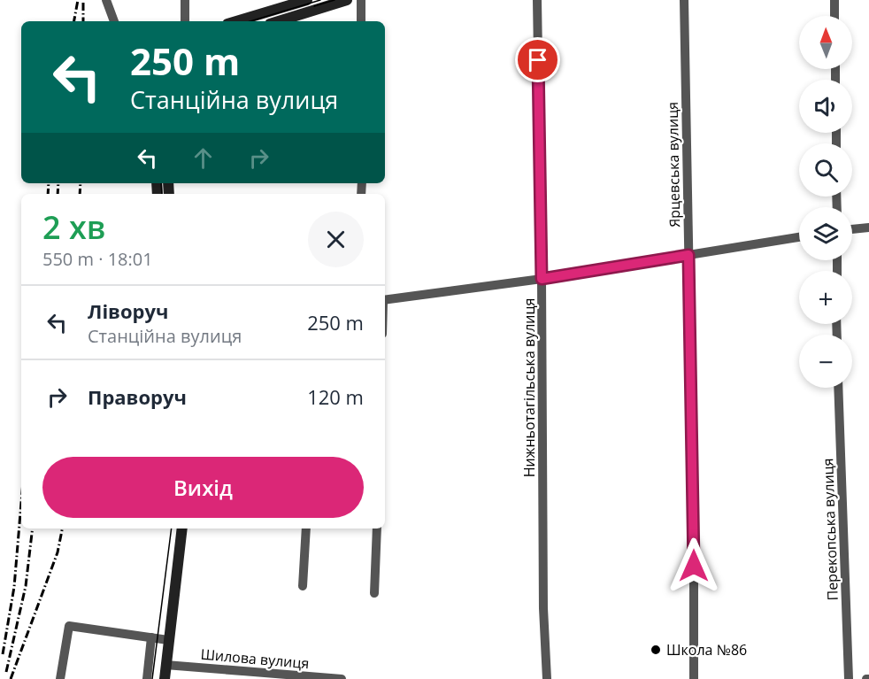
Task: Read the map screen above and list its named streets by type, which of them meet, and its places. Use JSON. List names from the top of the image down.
{
  "streets": {
    "street": [
      "Ярцевська вулиця",
      "Нижньотагільська вулиця",
      "Перекопська вулиця",
      "Шилова вулиця"
    ]
  },
  "places": ["Школа №86"],
  "north": "top",
  "page": {
    "map_buttons": ["+", "−"],
    "turn": ["250 m", "Станційна вулиця"],
    "heading": ["2 хв", "550 m · 18:01"],
    "list": [
      {
        "name": "Ліворуч",
        "note": "Станційна вулиця",
        "value": "250 m"
      },
      {
        "name": "Праворуч",
        "value": "120 m"
      }
    ],
    "buttons": "Вихід"
  }
}
